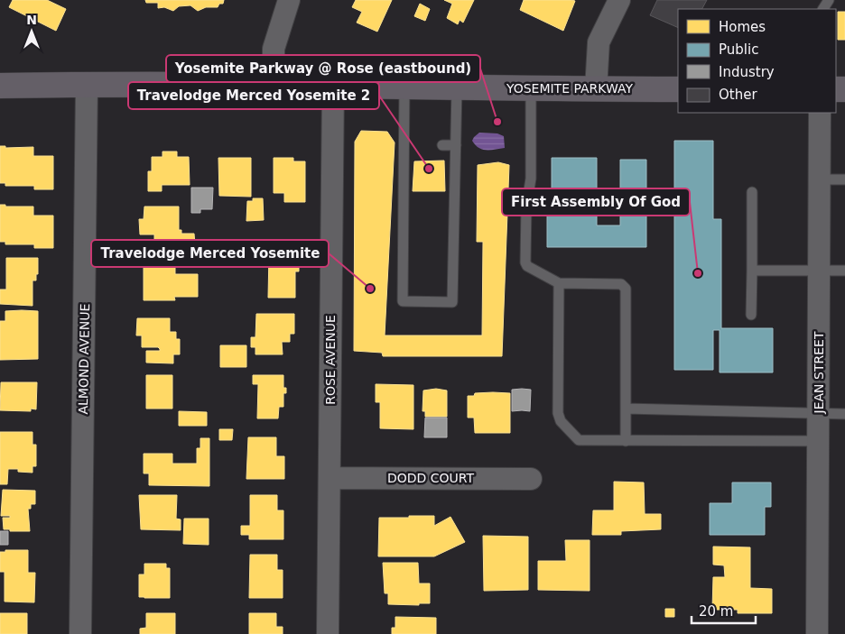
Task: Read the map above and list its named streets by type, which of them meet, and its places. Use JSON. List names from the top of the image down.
{
  "streets": {
    "main road": ["YOSEMITE PARKWAY"],
    "street": [
      "ALMOND AVENUE",
      "ROSE AVENUE",
      "JEAN STREET",
      "DODD COURT"
    ]
  },
  "crossings": [
    ["YOSEMITE PARKWAY", "ALMOND AVENUE"],
    ["YOSEMITE PARKWAY", "ROSE AVENUE"],
    ["ROSE AVENUE", "DODD COURT"]
  ],
  "places": [
    "Yosemite Parkway @ Rose (eastbound)",
    "Travelodge Merced Yosemite 2",
    "First Assembly Of God",
    "Travelodge Merced Yosemite"
  ],
  "legend": [
    "Homes",
    "Public",
    "Industry",
    "Other"
  ],
  "scale_bar": "20 m",
  "north": "top"
}
